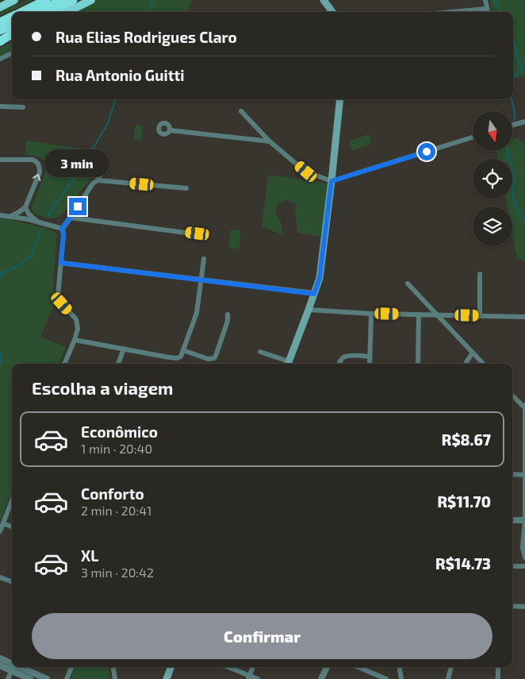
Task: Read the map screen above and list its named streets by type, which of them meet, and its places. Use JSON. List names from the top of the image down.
{
  "north": "bottom",
  "page": {
    "banner": ["Rua Elias Rodrigues Claro", "Rua Antonio Guitti"],
    "bubble": "3 min",
    "heading": "Escolha a viagem",
    "list": [
      {
        "name": "Econômico",
        "note": "1 min · 20:40",
        "value": "R$8.67"
      },
      {
        "name": "Conforto",
        "note": "2 min · 20:41",
        "value": "R$11.70"
      },
      {
        "name": "XL",
        "note": "3 min · 20:42",
        "value": "R$14.73"
      }
    ],
    "buttons": "Confirmar"
  }
}
